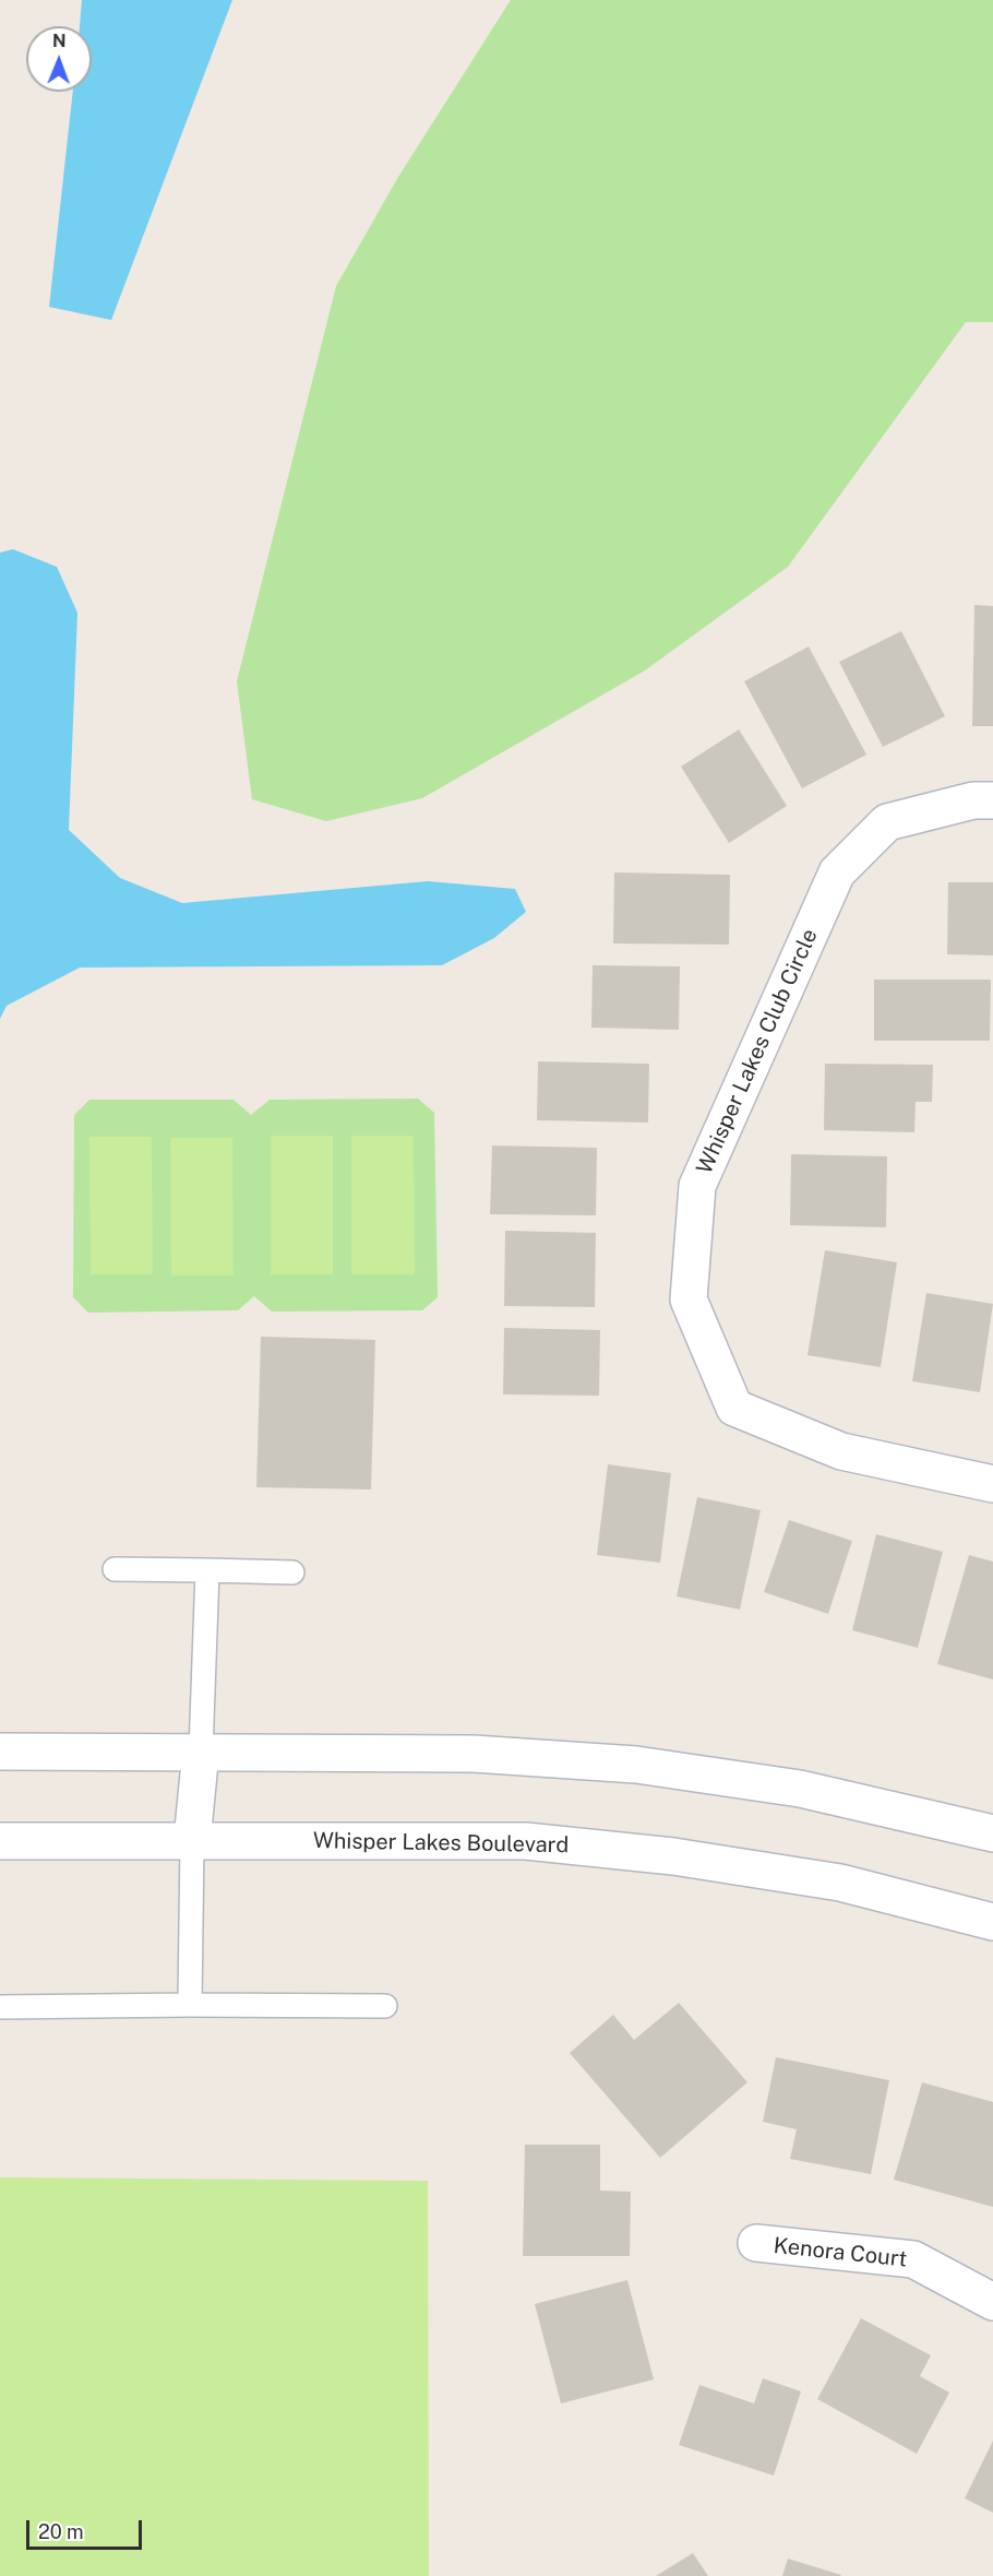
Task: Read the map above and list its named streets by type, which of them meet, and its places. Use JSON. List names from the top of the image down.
{
  "streets": {
    "street": ["Whisper Lakes Club Circle", "Whisper Lakes Boulevard", "Kenora Court"]
  },
  "scale_bar": "20 m",
  "north": "top"
}
